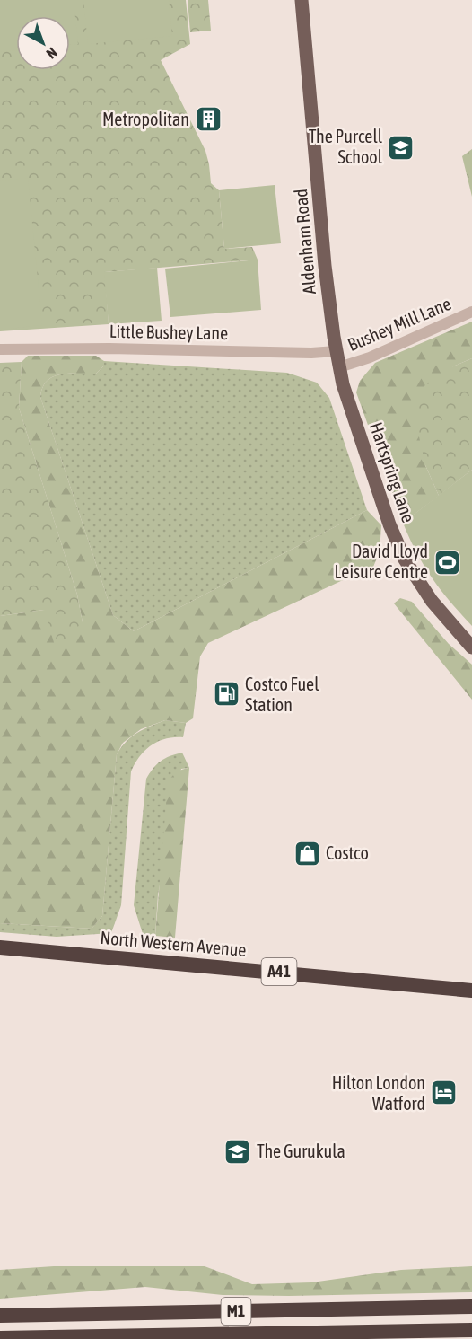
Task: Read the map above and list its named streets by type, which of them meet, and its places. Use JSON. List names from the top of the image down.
{
  "streets": {
    "highway": ["North Western Avenue", "A41", "M1"],
    "main road": ["Aldenham Road", "Hartspring Lane"],
    "street": ["Bushey Mill Lane", "Little Bushey Lane"]
  },
  "crossings": [
    ["Aldenham Road", "Little Bushey Lane"],
    ["Aldenham Road", "Hartspring Lane"],
    ["Bushey Mill Lane", "Hartspring Lane"],
    ["Little Bushey Lane", "Hartspring Lane"]
  ],
  "places": {
    "building": ["Metropolitan"],
    "school or university": ["The Purcell School", "The Gurukula"],
    "sports": ["David Lloyd Leisure Centre"],
    "fuel station": ["Costco Fuel Station"],
    "shop": ["Costco"],
    "hotel": ["Hilton London Watford"]
  },
  "north": "bottom right"
}
